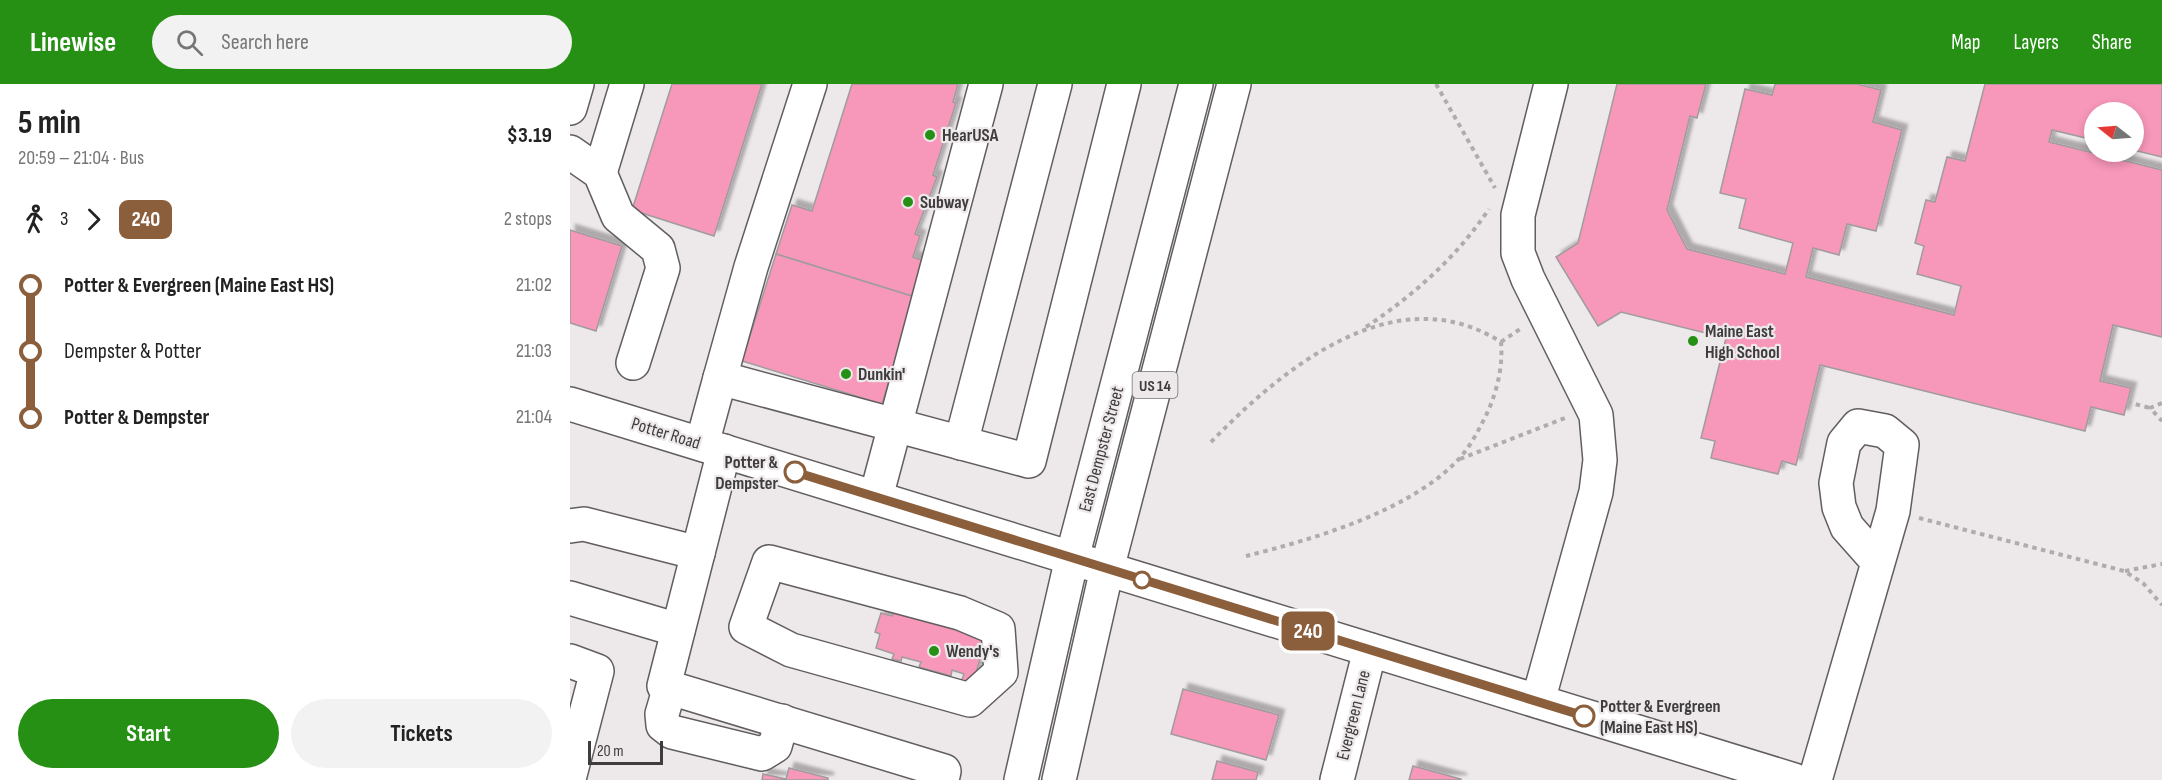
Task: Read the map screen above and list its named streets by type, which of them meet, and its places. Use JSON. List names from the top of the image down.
{
  "streets": {
    "main road": [
      "US 14",
      "Potter Road",
      "East Dempster Street",
      "Evergreen Lane"
    ]
  },
  "crossings": [
    ["Potter Road", "East Dempster Street"],
    ["Potter Road", "Evergreen Lane"]
  ],
  "places": [
    "HearUSA",
    "Subway",
    "Maine East High School",
    "Dunkin'",
    "Potter & Dempster",
    "Wendy's",
    "Potter & Evergreen (Maine East HS)"
  ],
  "lines": ["bus line 240"],
  "scale_bar": "20 m",
  "north": "left",
  "page": {
    "header": "Linewise",
    "search": "Search here",
    "nav": ["Map", "Layers", "Share"],
    "heading": ["5 min", "20:59 – 21:04 · Bus", "$3.19"],
    "on_map": "240",
    "legs": ["3", "240", "2 stops"],
    "list": [
      {
        "name": "Potter & Evergreen (Maine East HS)",
        "value": "21:02"
      },
      {
        "name": "Dempster & Potter",
        "value": "21:03"
      },
      {
        "name": "Potter & Dempster",
        "value": "21:04"
      }
    ],
    "buttons": ["Start", "Tickets"],
    "scale": "20 m"
  }
}
